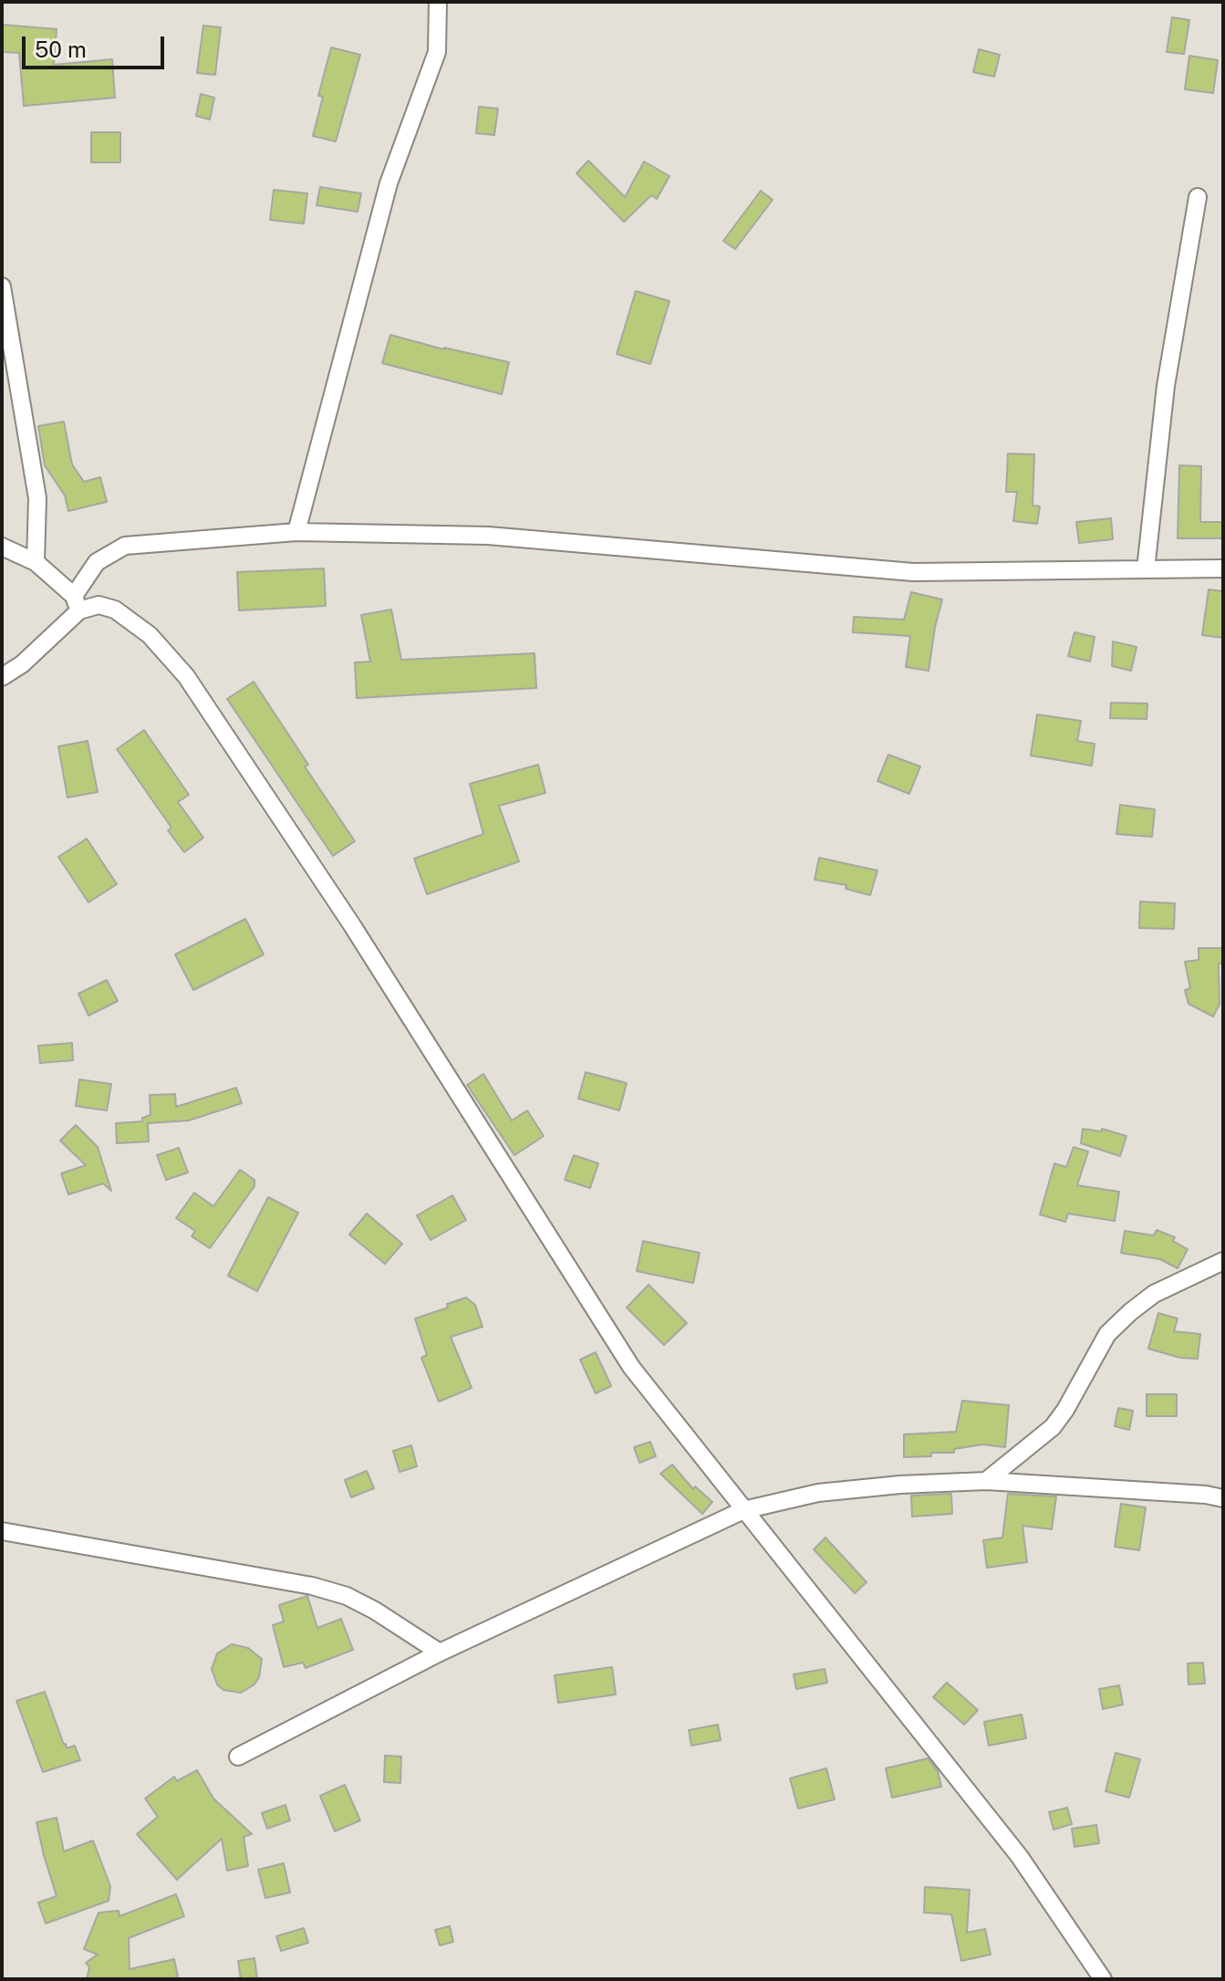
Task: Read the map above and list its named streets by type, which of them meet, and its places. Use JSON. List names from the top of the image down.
{
  "scale_bar": "50 m"
}
